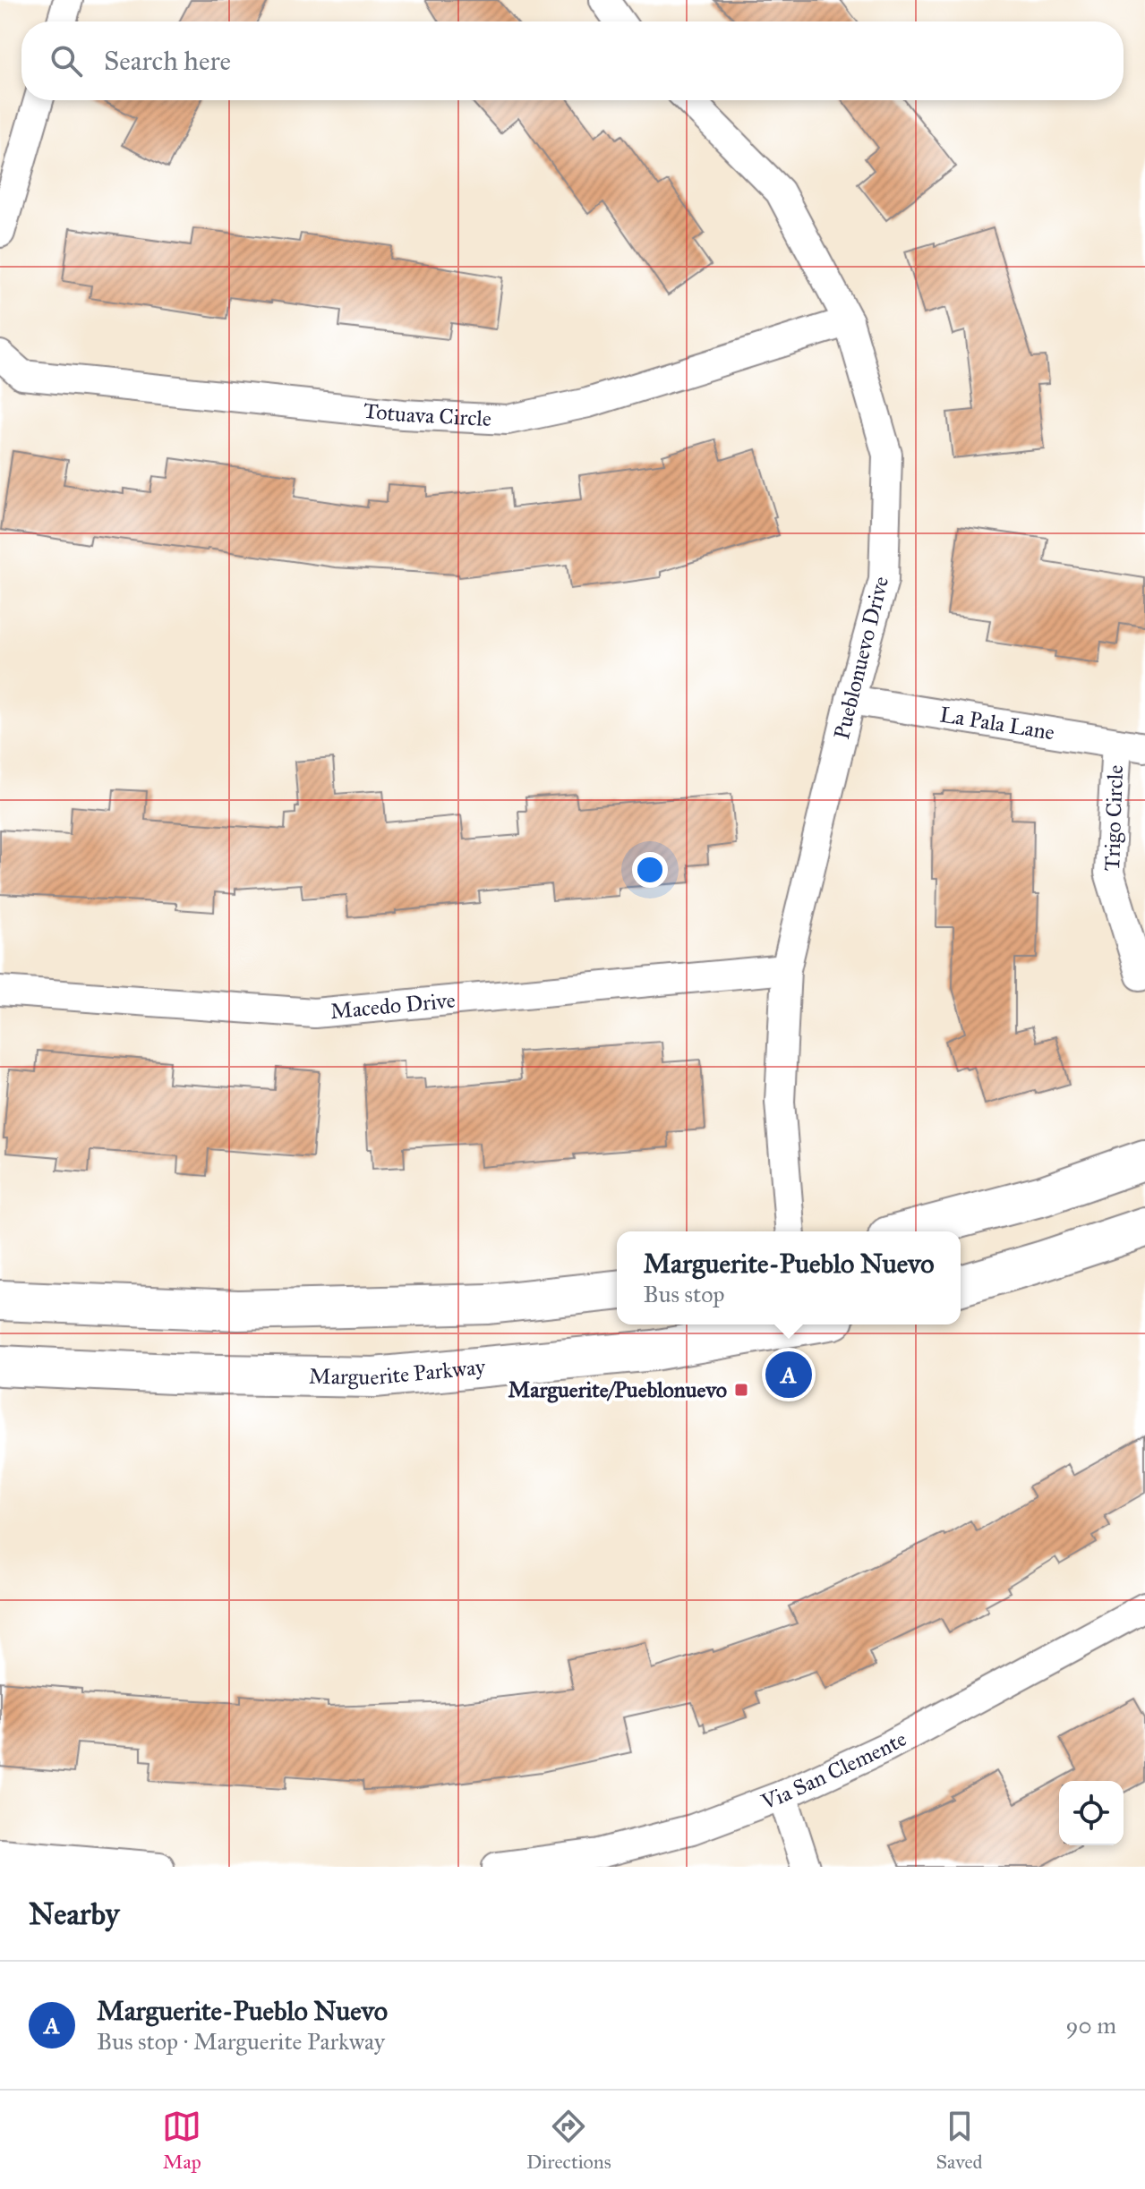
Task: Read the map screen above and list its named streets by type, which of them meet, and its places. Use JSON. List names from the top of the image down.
{
  "streets": {
    "main road": ["Marguerite Parkway"],
    "street": [
      "Totuava Circle",
      "Pueblonuevo Drive",
      "La Pala Lane",
      "Trigo Circle",
      "Macedo Drive",
      "Via San Clemente"
    ]
  },
  "crossings": [
    ["Totuava Circle", "Pueblonuevo Drive"],
    ["Pueblonuevo Drive", "La Pala Lane"],
    ["Pueblonuevo Drive", "Macedo Drive"],
    ["La Pala Lane", "Trigo Circle"]
  ],
  "places": {
    "transit": ["Marguerite/Pueblonuevo"]
  },
  "page": {
    "search": "Search here",
    "popup": ["Marguerite-Pueblo Nuevo", "Bus stop"],
    "pins": "A",
    "heading": "Nearby",
    "list": [
      {
        "mark": "A",
        "name": "Marguerite-Pueblo Nuevo",
        "note": "Bus stop · Marguerite Parkway",
        "value": "90 m"
      }
    ],
    "nav": ["Map", "Directions", "Saved"]
  }
}
